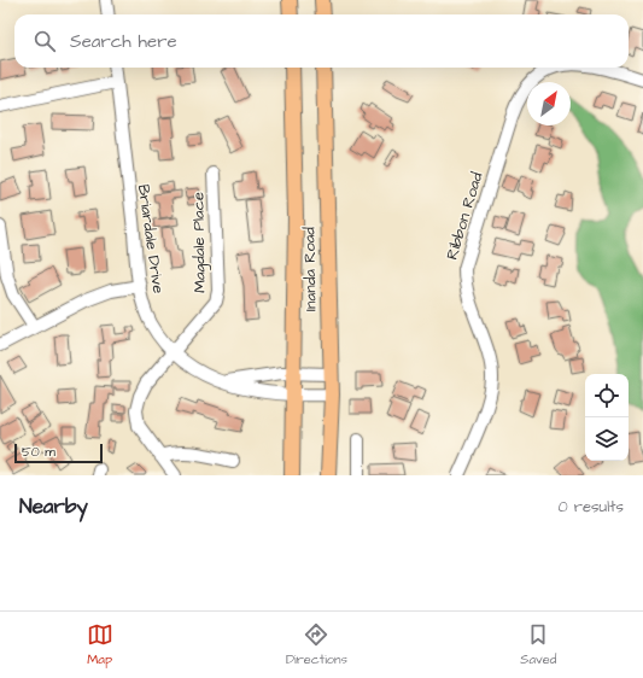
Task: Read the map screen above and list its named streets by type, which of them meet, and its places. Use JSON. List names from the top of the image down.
{
  "streets": {
    "main road": ["Inanda Road"],
    "street": ["Ribbon Road", "Briardale Drive", "Magdale Place"]
  },
  "crossings": [
    ["Briardale Drive", "Magdale Place"],
    ["Briardale Drive", "Inanda Road"]
  ],
  "scale_bar": "50 m",
  "north": "top right",
  "page": {
    "search": "Search here",
    "scale": "50 m",
    "heading": ["Nearby", "0 results"],
    "nav": ["Map", "Directions", "Saved"]
  }
}
